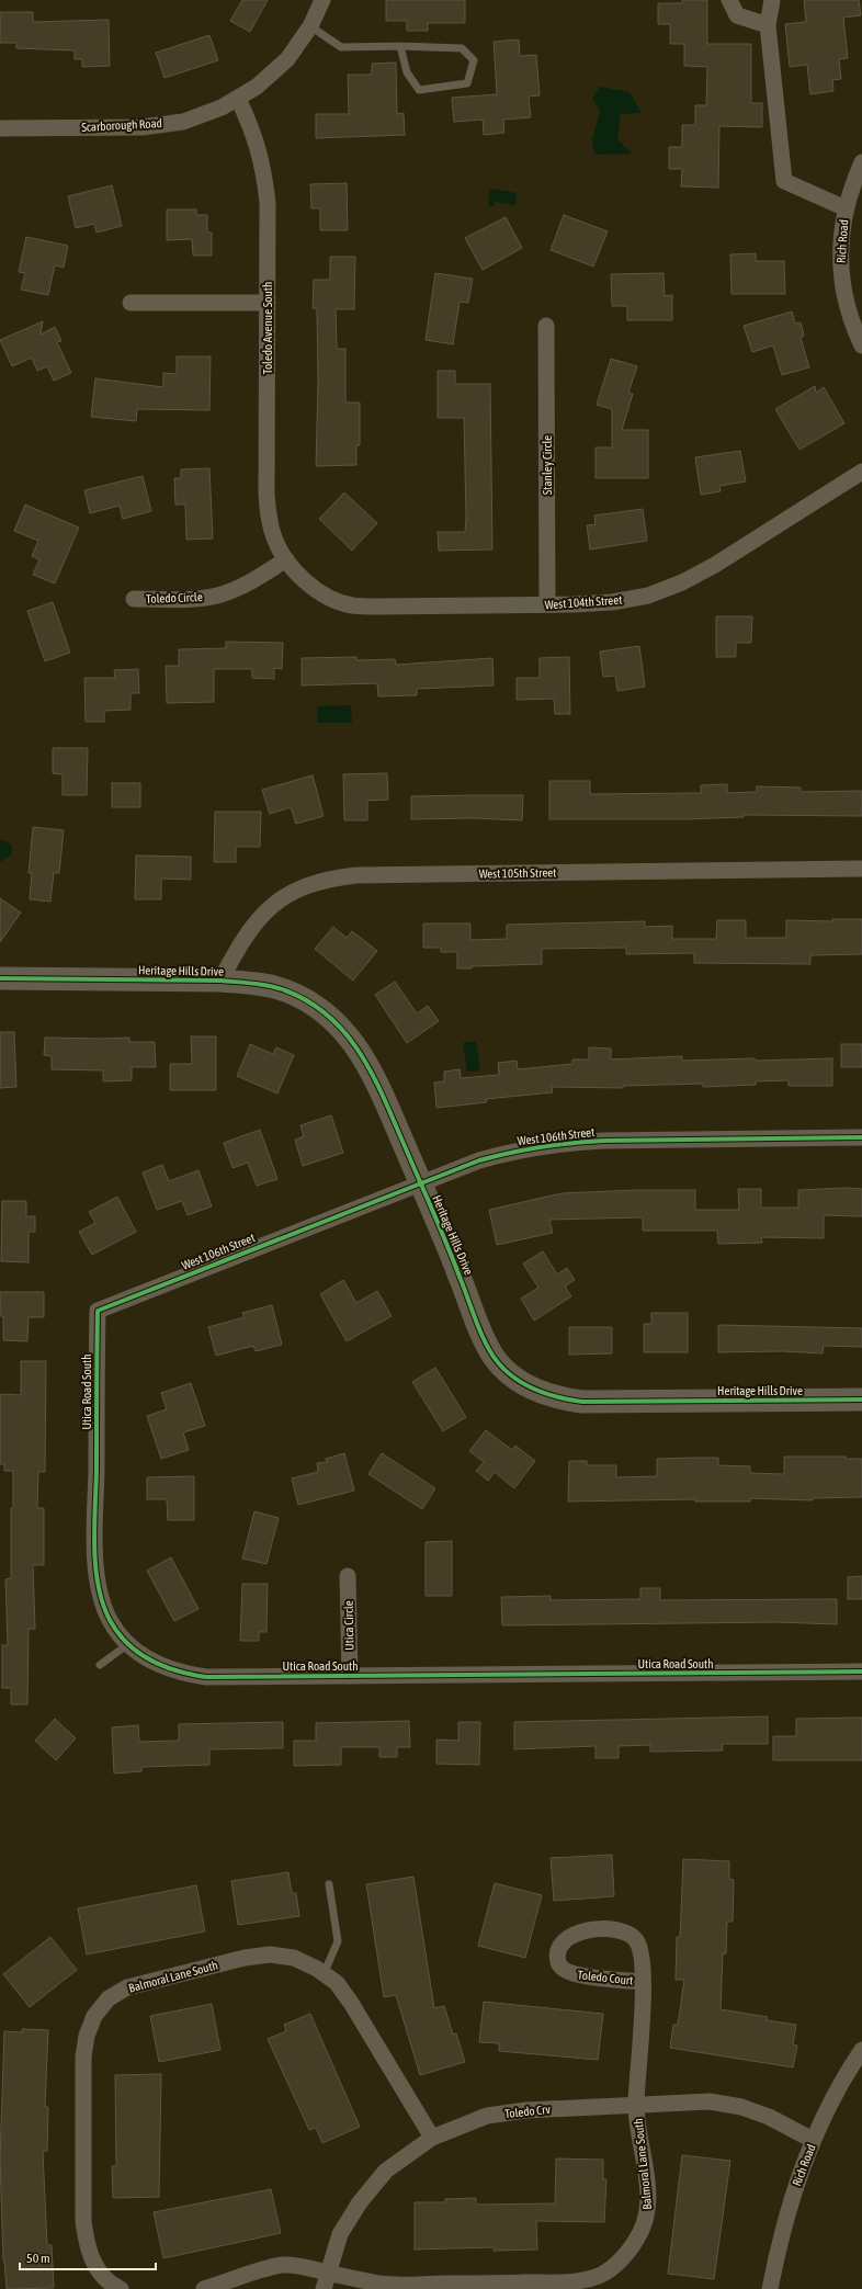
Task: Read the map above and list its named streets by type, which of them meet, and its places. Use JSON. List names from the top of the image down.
{
  "streets": {
    "street": [
      "Scarborough Road",
      "Rich Road",
      "Toledo Avenue South",
      "Stanley Circle",
      "Toledo Circle",
      "West 104th Street",
      "West 105th Street",
      "Heritage Hills Drive",
      "West 106th Street",
      "Utica Road South",
      "Utica Circle",
      "Balmoral Lane South",
      "Toledo Court",
      "Toledo Crv"
    ]
  },
  "crossings": [
    ["Scarborough Road", "Toledo Avenue South"],
    ["Rich Road", "Toledo Crv"],
    ["Toledo Avenue South", "Toledo Circle"],
    ["Toledo Avenue South", "West 104th Street"],
    ["Stanley Circle", "West 104th Street"],
    ["Toledo Circle", "West 104th Street"],
    ["West 105th Street", "Heritage Hills Drive"],
    ["Heritage Hills Drive", "West 106th Street"],
    ["West 106th Street", "Utica Road South"],
    ["Utica Road South", "Utica Circle"],
    ["Balmoral Lane South", "Toledo Court"],
    ["Balmoral Lane South", "Toledo Crv"],
    ["Toledo Court", "Toledo Crv"]
  ],
  "scale_bar": "50 m"
}
